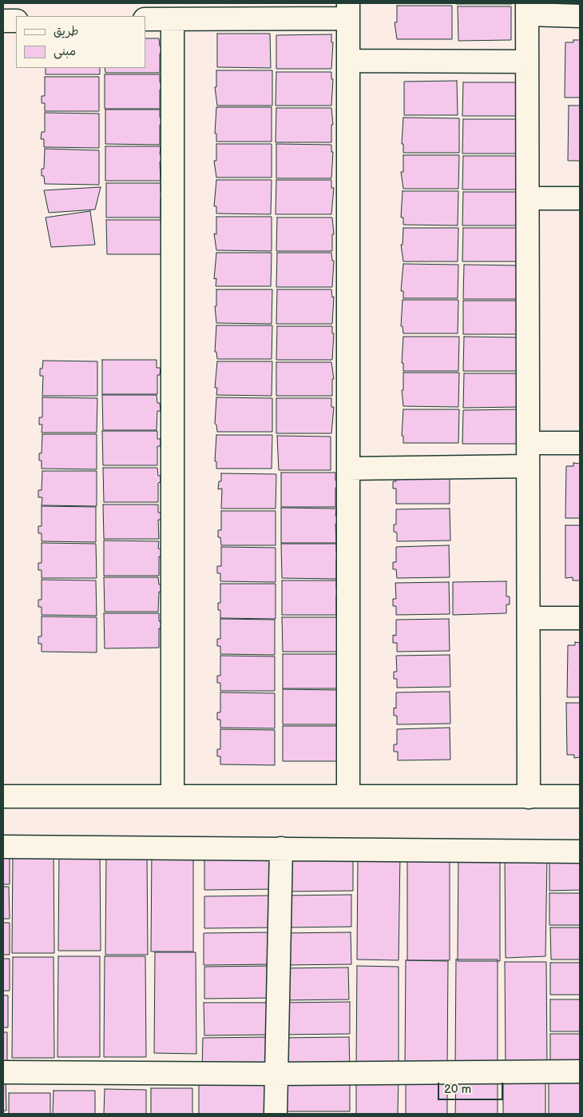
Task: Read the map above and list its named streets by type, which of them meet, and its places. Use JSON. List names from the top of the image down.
{
  "legend": ["طريق", "مبنى"],
  "scale_bar": "20 m"
}
